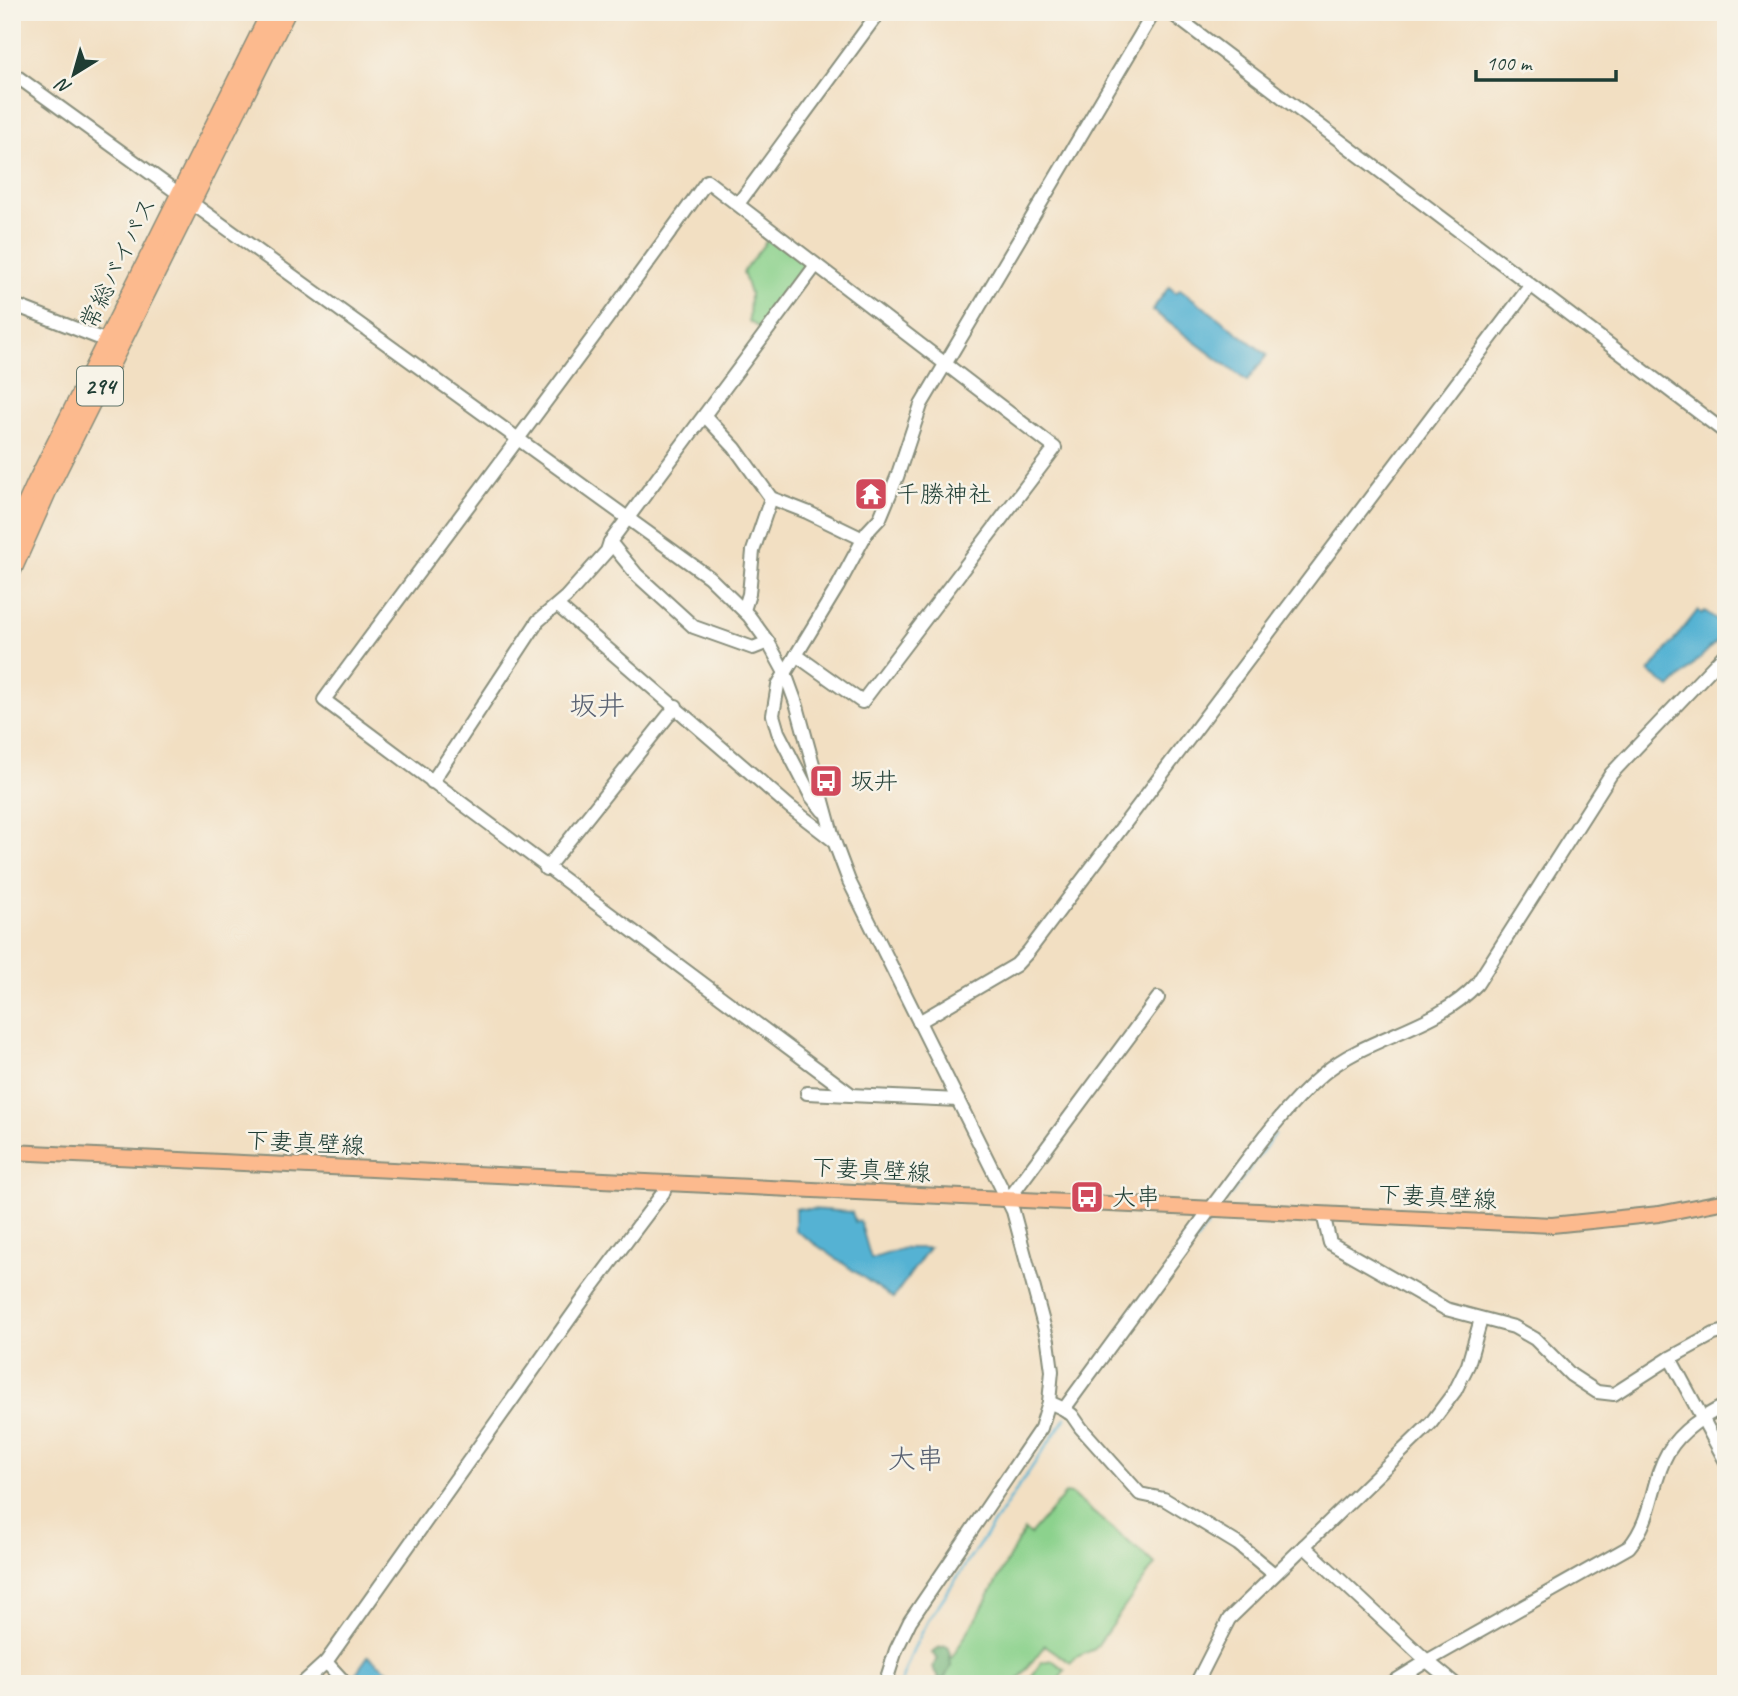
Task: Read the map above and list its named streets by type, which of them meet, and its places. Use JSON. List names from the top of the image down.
{
  "streets": {
    "highway": ["常総バイパス", "294"],
    "main road": ["下妻真壁線"]
  },
  "districts": ["坂井", "大串"],
  "places": {
    "temple": ["千勝神社"],
    "bus stop": ["坂井", "大串"]
  },
  "scale_bar": "100 m",
  "north": "bottom left"
}
